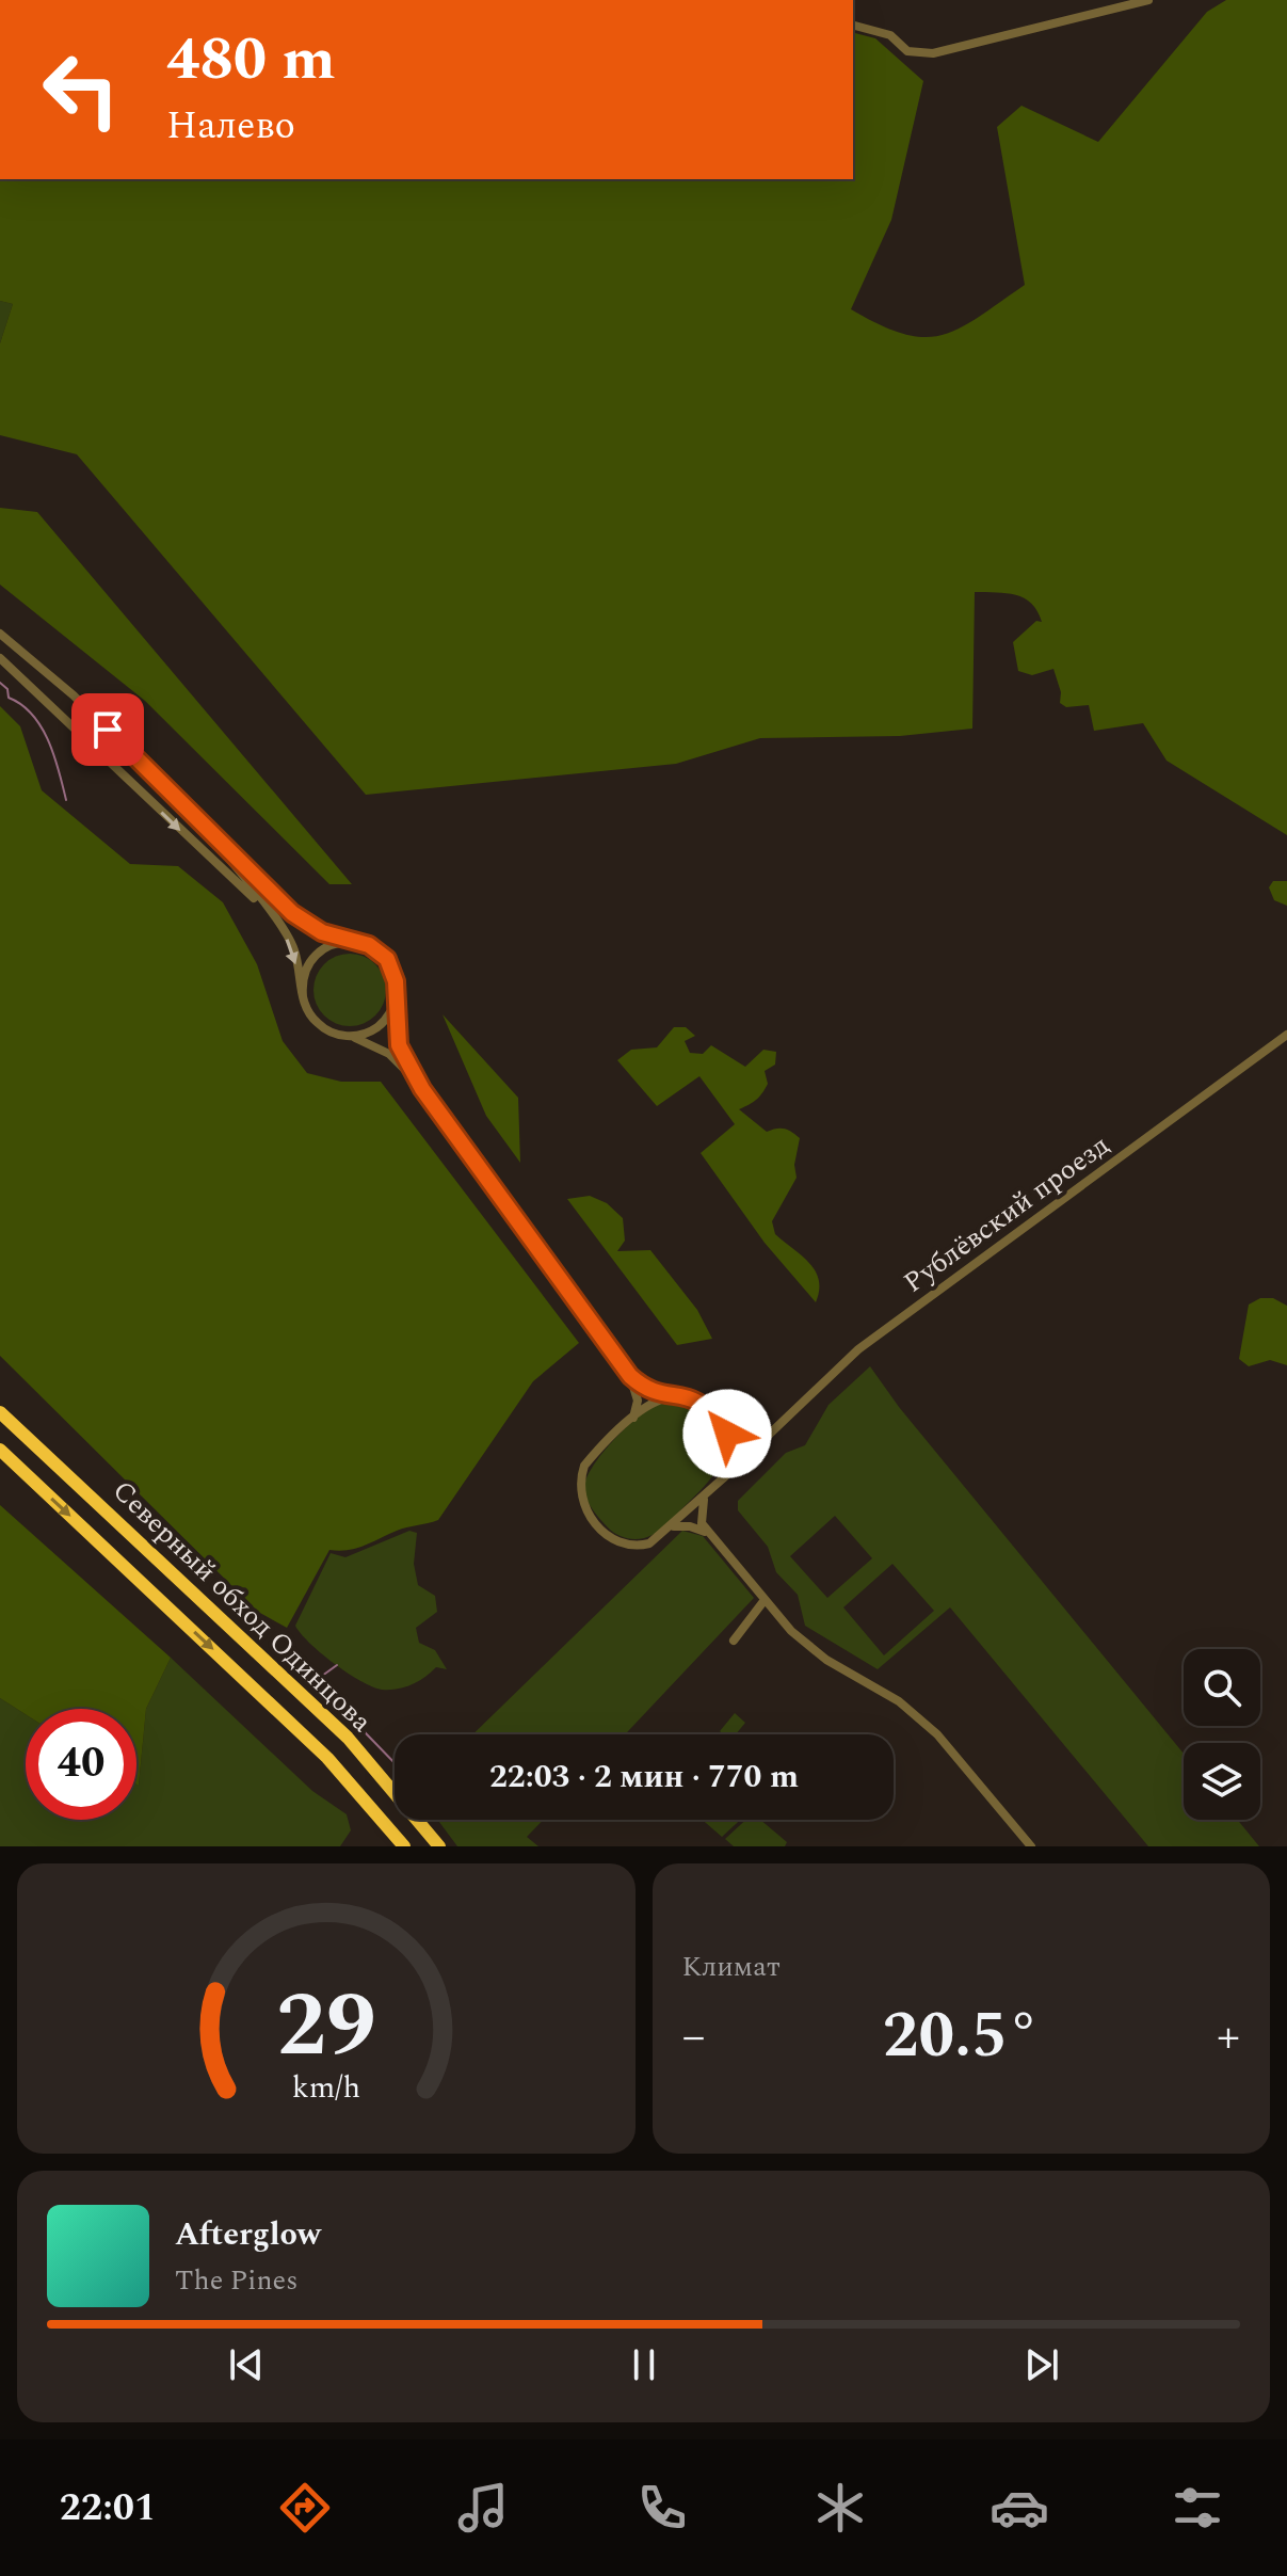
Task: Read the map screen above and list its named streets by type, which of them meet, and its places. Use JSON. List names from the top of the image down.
{
  "streets": {
    "highway": ["Северный обход Одинцова"],
    "street": ["Рублёвский проезд"]
  },
  "page": {
    "turn": ["480 m", "Налево"],
    "limit": "40",
    "trip": "22:03 · 2 мин · 770 m",
    "tile": "Климат",
    "heat": ["−", "20.5°", "+"],
    "song": ["Afterglow", "The Pines"],
    "tabs": "22:01",
    "gauge": ["29", "km/h"]
  }
}
